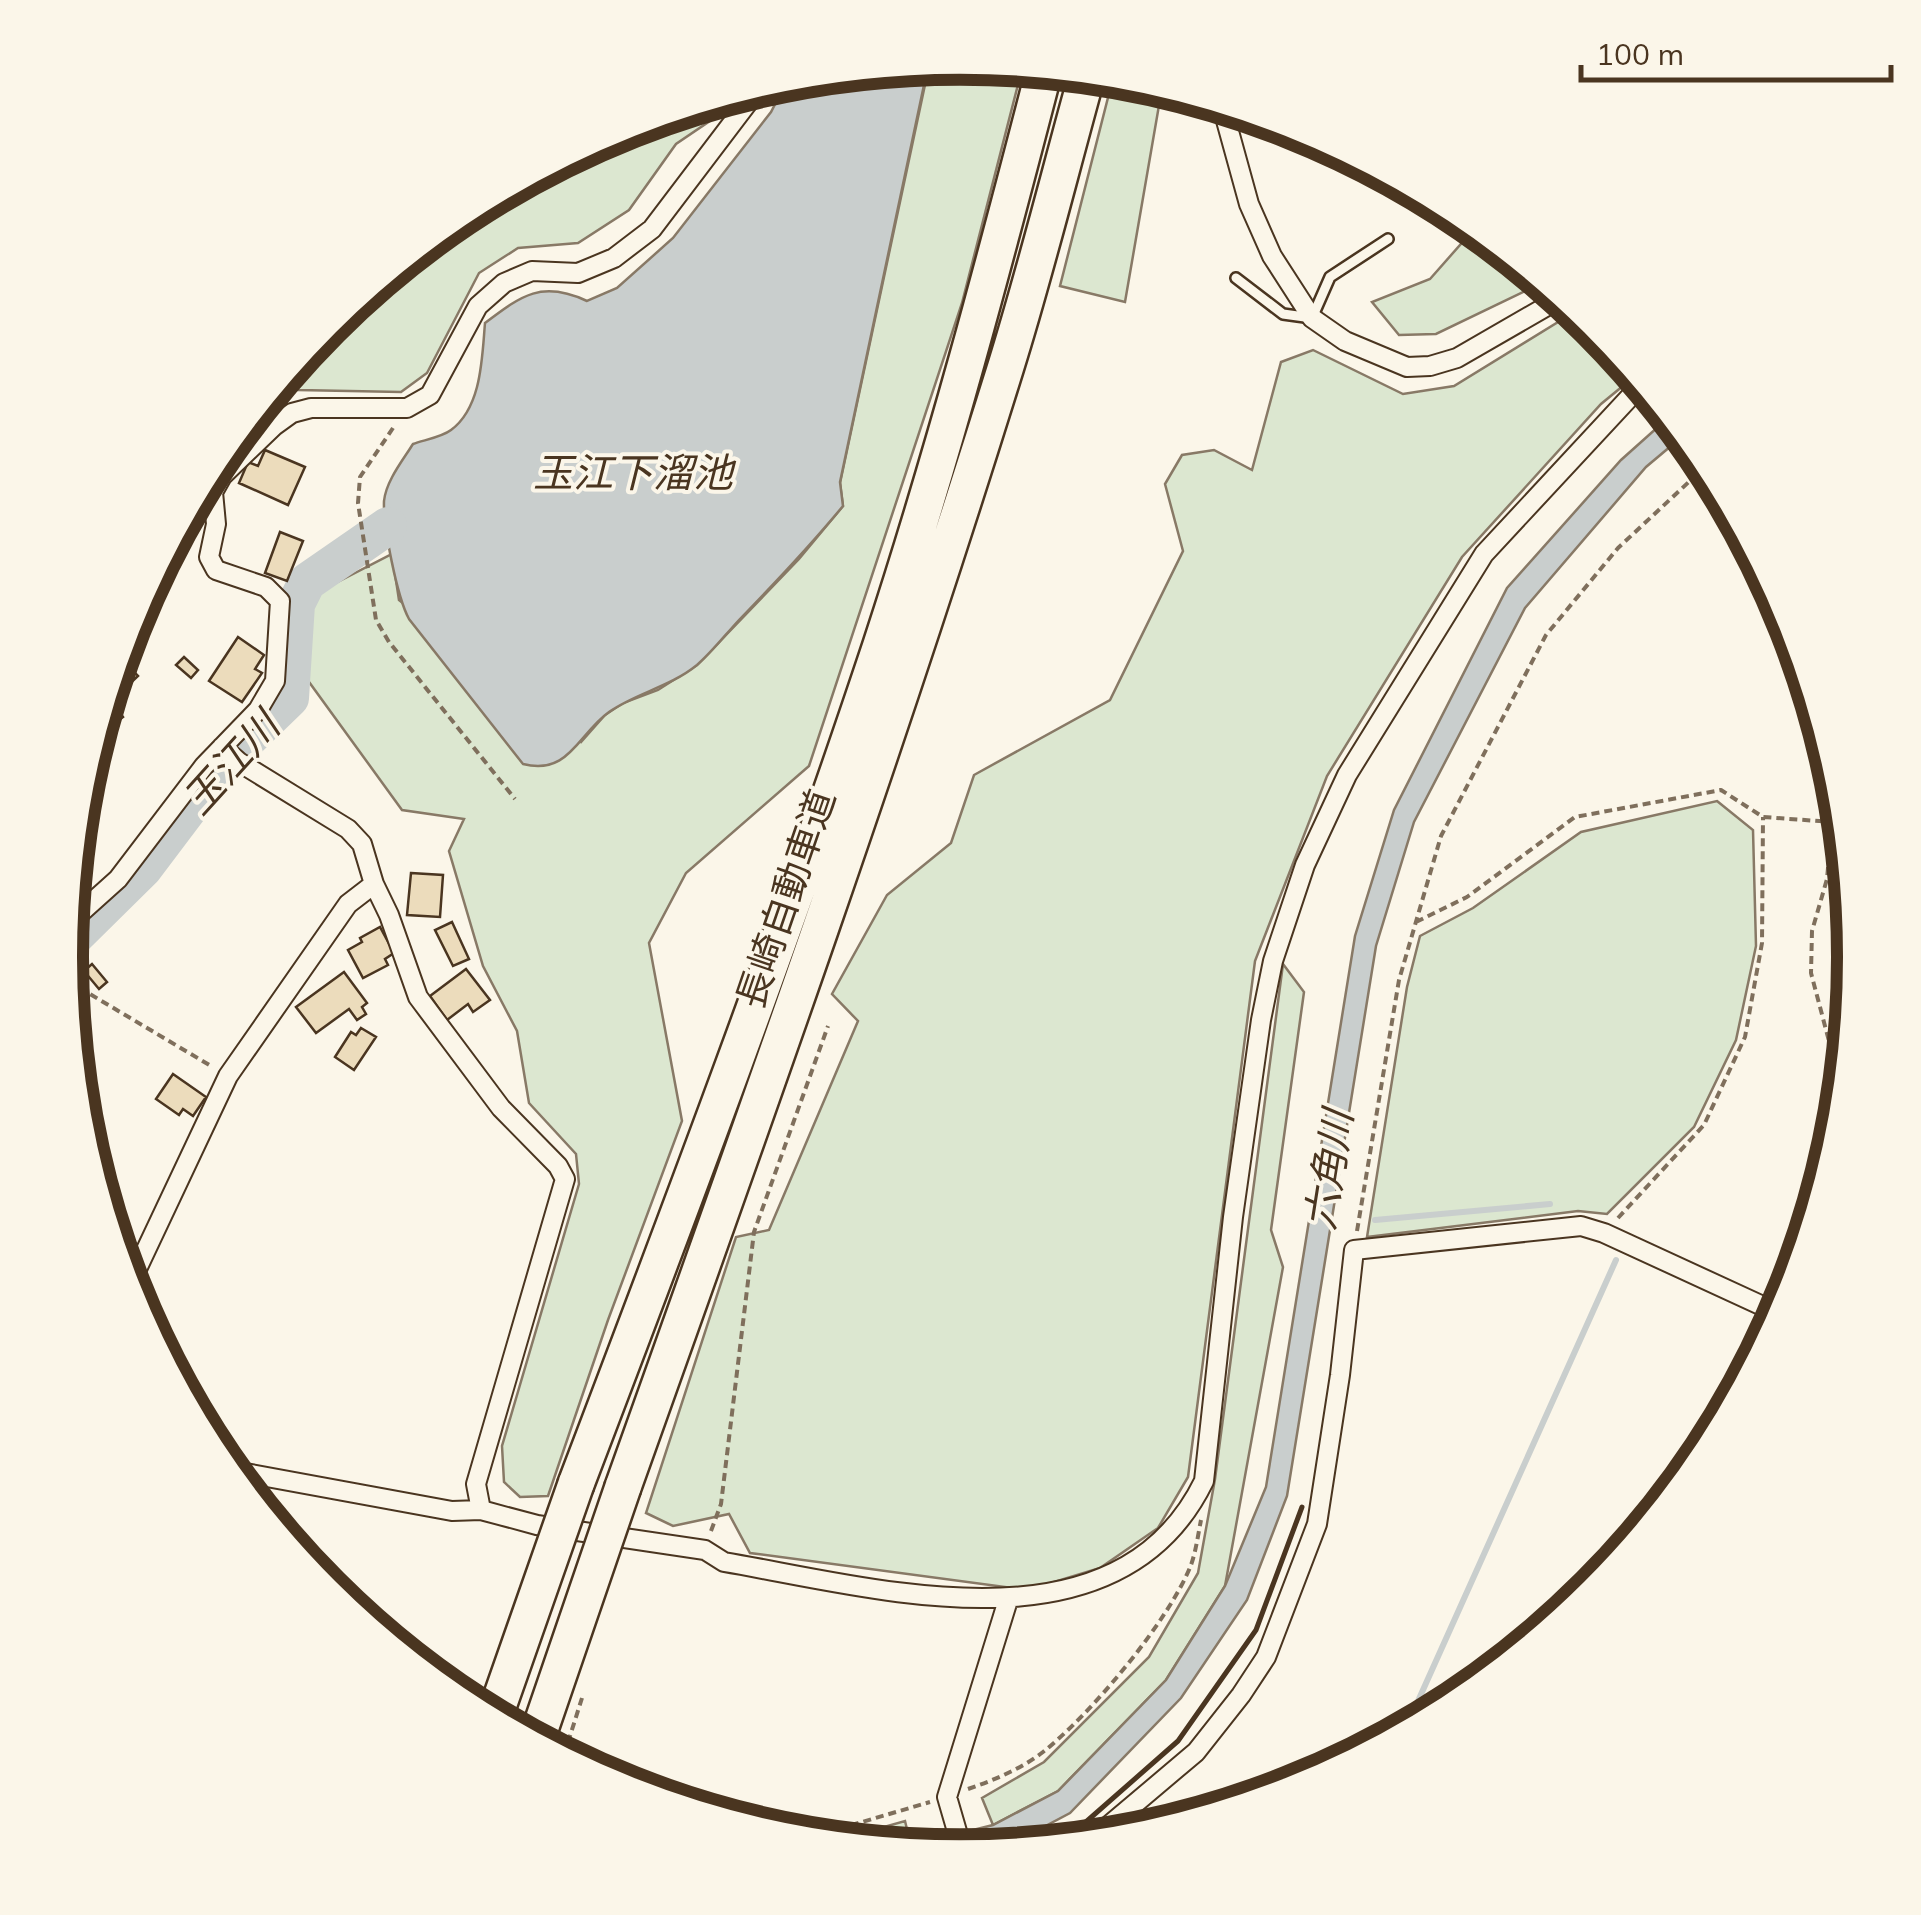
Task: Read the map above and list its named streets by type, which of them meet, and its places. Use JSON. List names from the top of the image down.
{
  "streets": {
    "highway": ["長崎自動車道"]
  },
  "water": ["玉江下溜池", "玉江川", "六角川"],
  "scale_bar": "100 m"
}
